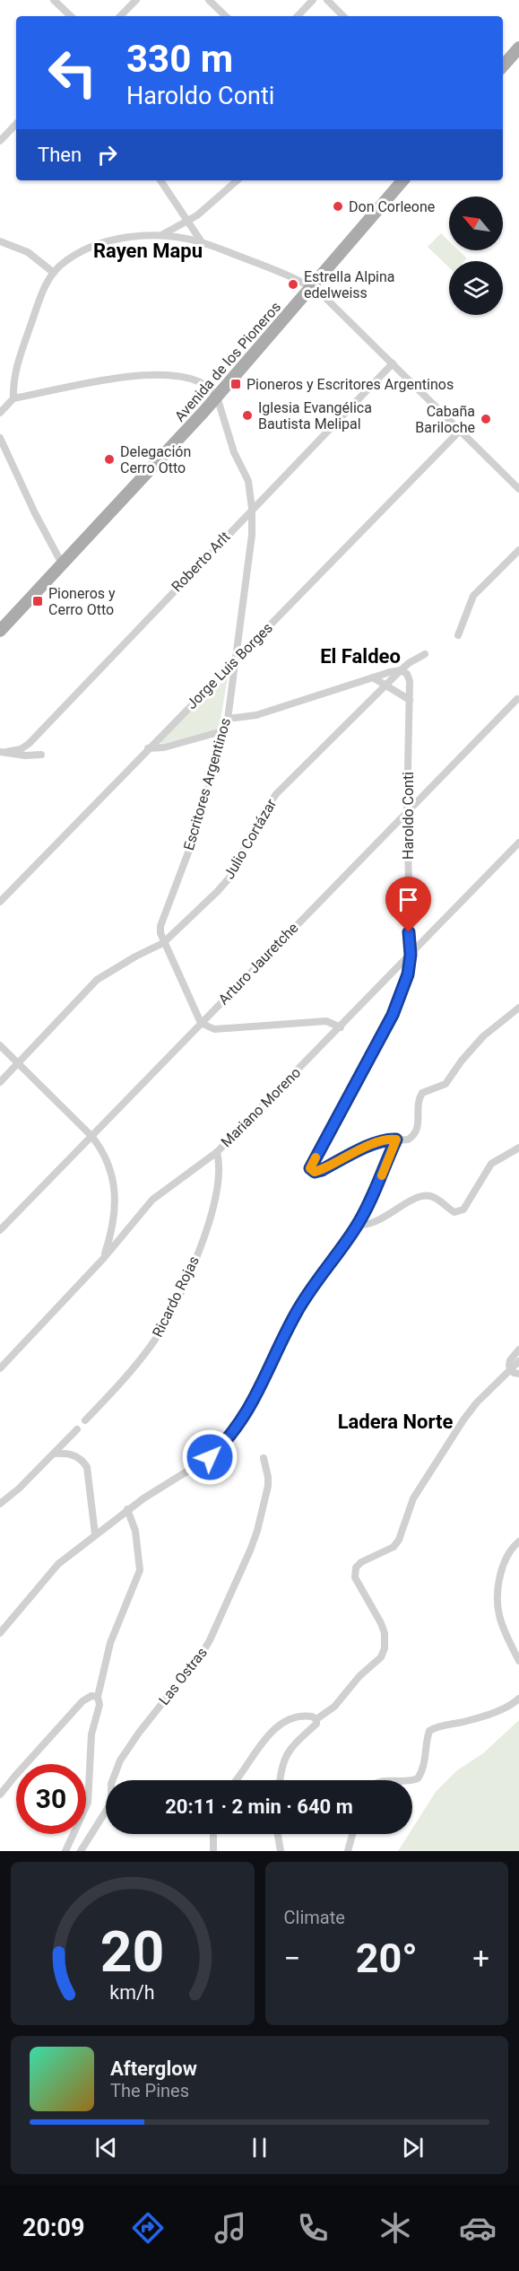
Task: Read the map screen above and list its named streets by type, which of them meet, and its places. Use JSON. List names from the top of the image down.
{
  "streets": {
    "main road": ["Avenida de los Pioneros"],
    "street": [
      "Roberto Arlt",
      "Jorge Luis Borges",
      "Escritores Argentinos",
      "Haroldo Conti",
      "Julio Cortázar",
      "Arturo Jauretche",
      "Mariano Moreno",
      "Ricardo Rojas",
      "Las Ostras"
    ]
  },
  "crossings": [
    ["Avenida de los Pioneros", "Escritores Argentinos"],
    ["Roberto Arlt", "Escritores Argentinos"],
    ["Jorge Luis Borges", "Escritores Argentinos"],
    ["Escritores Argentinos", "Julio Cortázar"],
    ["Escritores Argentinos", "Arturo Jauretche"],
    ["Haroldo Conti", "Julio Cortázar"],
    ["Haroldo Conti", "Arturo Jauretche"],
    ["Haroldo Conti", "Mariano Moreno"],
    ["Mariano Moreno", "Ricardo Rojas"]
  ],
  "districts": ["Rayen Mapu", "El Faldeo", "Ladera Norte"],
  "places": {
    "other": [
      "Don Corleone",
      "Estrella Alpina edelweiss",
      "Iglesia Evangélica Bautista Melipal",
      "Cabaña Bariloche",
      "Delegación Cerro Otto"
    ],
    "transit": ["Pioneros y Escritores Argentinos", "Pioneros y Cerro Otto"]
  },
  "north": "top left",
  "page": {
    "turn": ["330 m", "Haroldo Conti"],
    "then": "Then",
    "limit": "30",
    "trip": "20:11 · 2 min · 640 m",
    "tile": "Climate",
    "heat": ["−", "20°", "+"],
    "song": ["Afterglow", "The Pines"],
    "tabs": "20:09",
    "gauge": ["20", "km/h"]
  }
}
